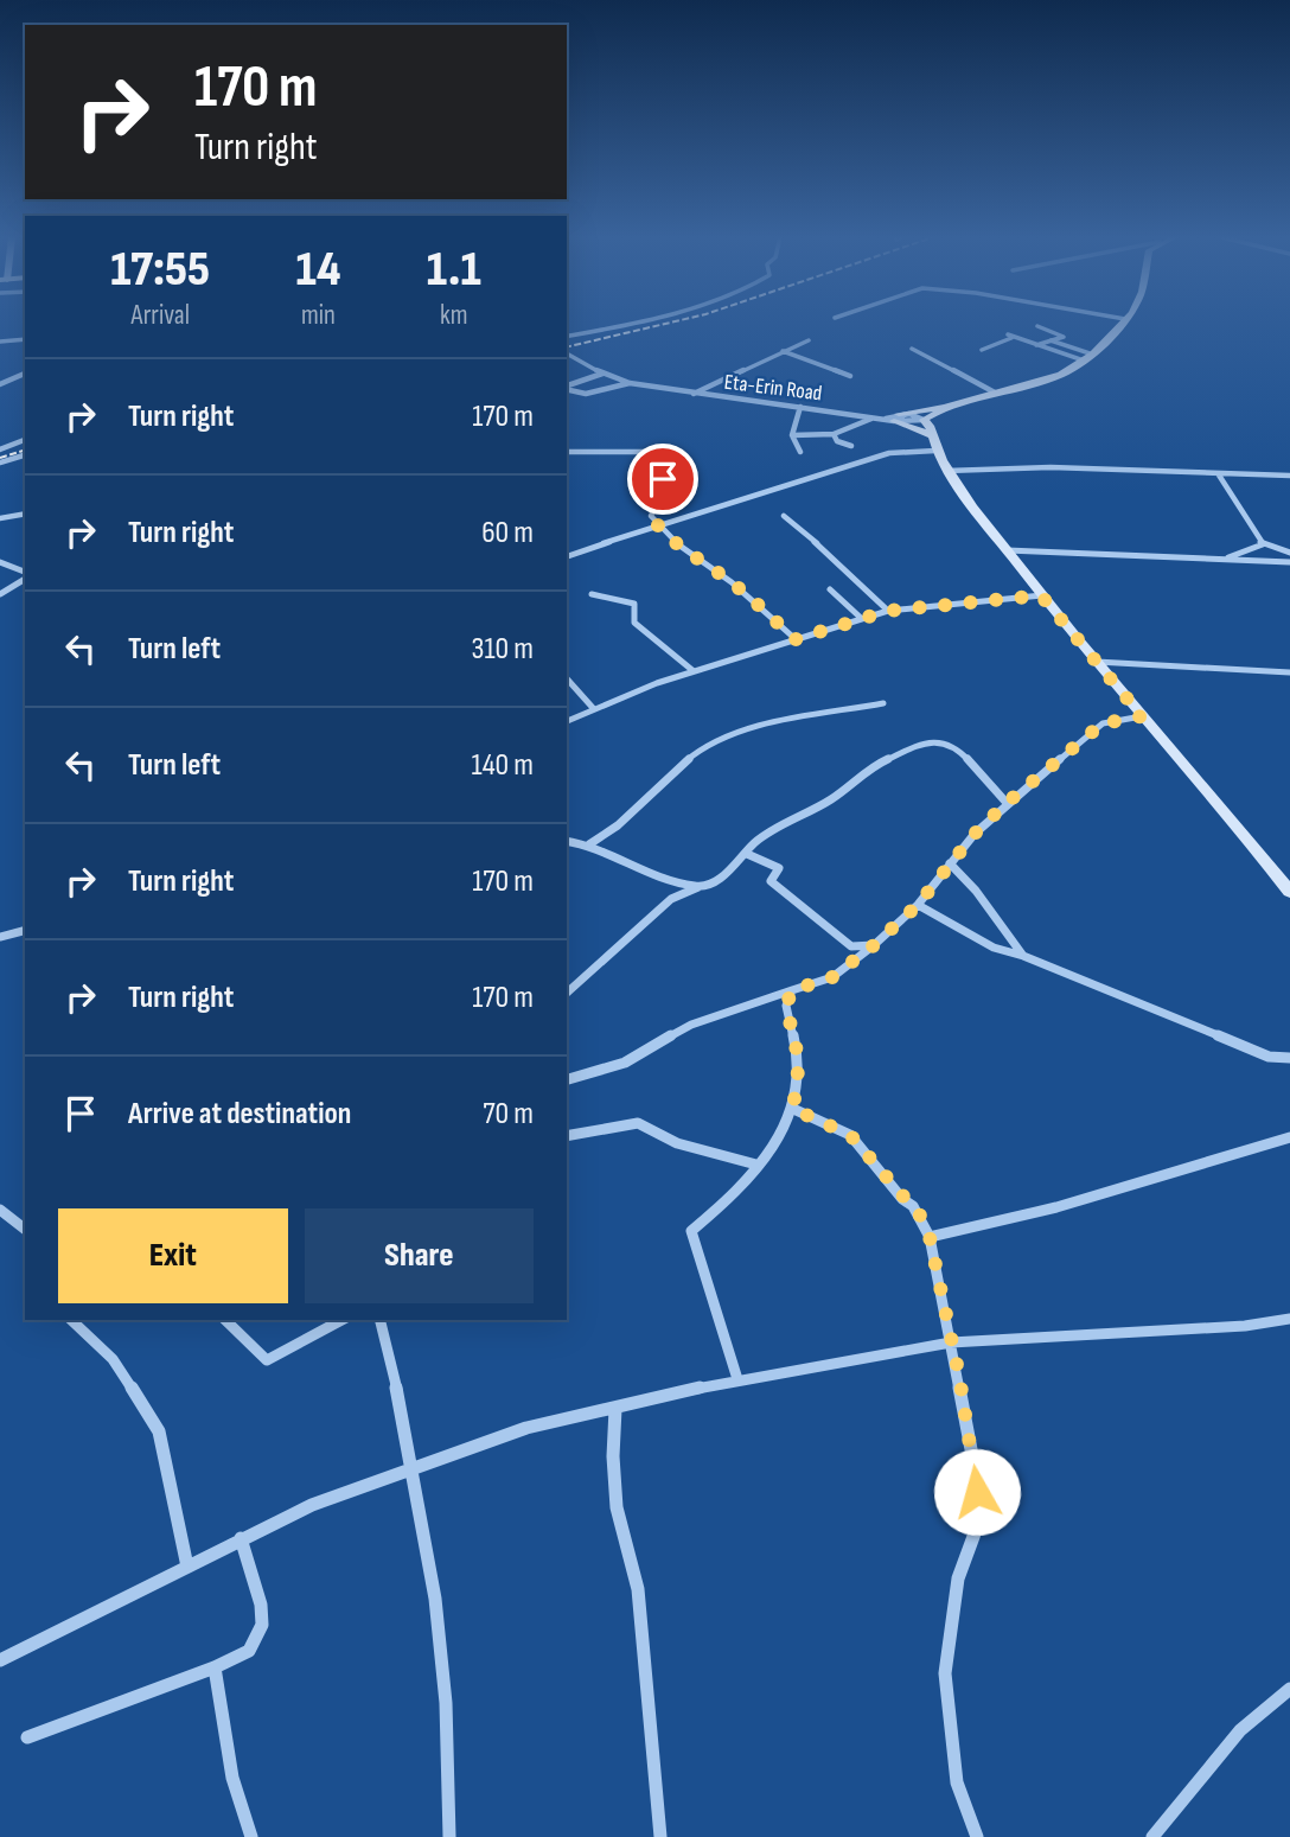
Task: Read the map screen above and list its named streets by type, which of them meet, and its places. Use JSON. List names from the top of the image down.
{
  "streets": {
    "street": ["Eta-Erin Road"]
  },
  "page": {
    "turn": ["170 m", "Turn right"],
    "eta": [
      "17:55",
      "Arrival",
      "14",
      "min",
      "1.1",
      "km"
    ],
    "list": [
      {
        "name": "Turn right",
        "value": "170 m"
      },
      {
        "name": "Turn right",
        "value": "60 m"
      },
      {
        "name": "Turn left",
        "value": "310 m"
      },
      {
        "name": "Turn left",
        "value": "140 m"
      },
      {
        "name": "Turn right",
        "value": "170 m"
      },
      {
        "name": "Turn right",
        "value": "170 m"
      },
      {
        "name": "Arrive at destination",
        "value": "70 m"
      }
    ],
    "buttons": ["Exit", "Share"]
  }
}
